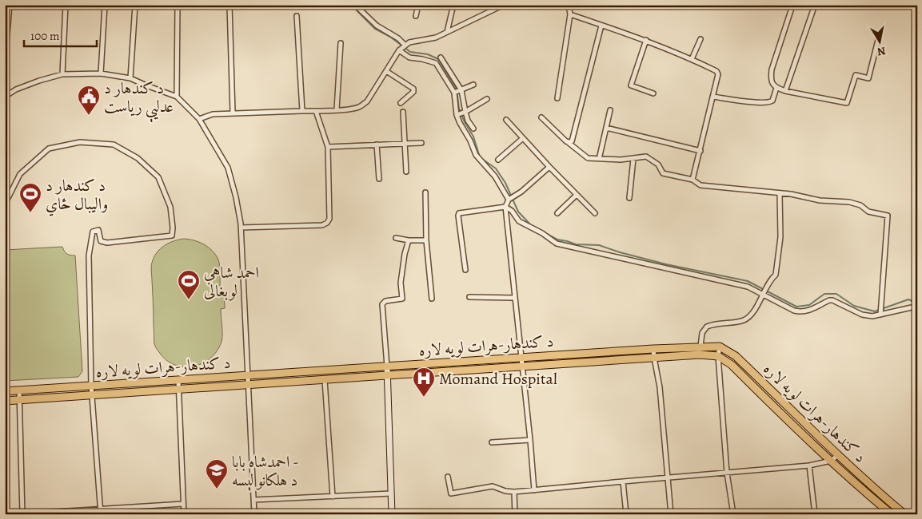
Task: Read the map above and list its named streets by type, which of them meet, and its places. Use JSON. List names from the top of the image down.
{
  "streets": {
    "highway": ["د کندهار-هرات لويه لاره"]
  },
  "places": {
    "public building": ["د کندهار د عدلیې رياست"],
    "sports": ["د کندهار د واليبال ځاي", "احمد شاهي لوبغالی"],
    "hospital": ["Momand Hospital"],
    "school or university": ["احمدشاه بابا - د هلکانو لېسه"]
  },
  "scale_bar": "100 m",
  "north": "bottom"
}
